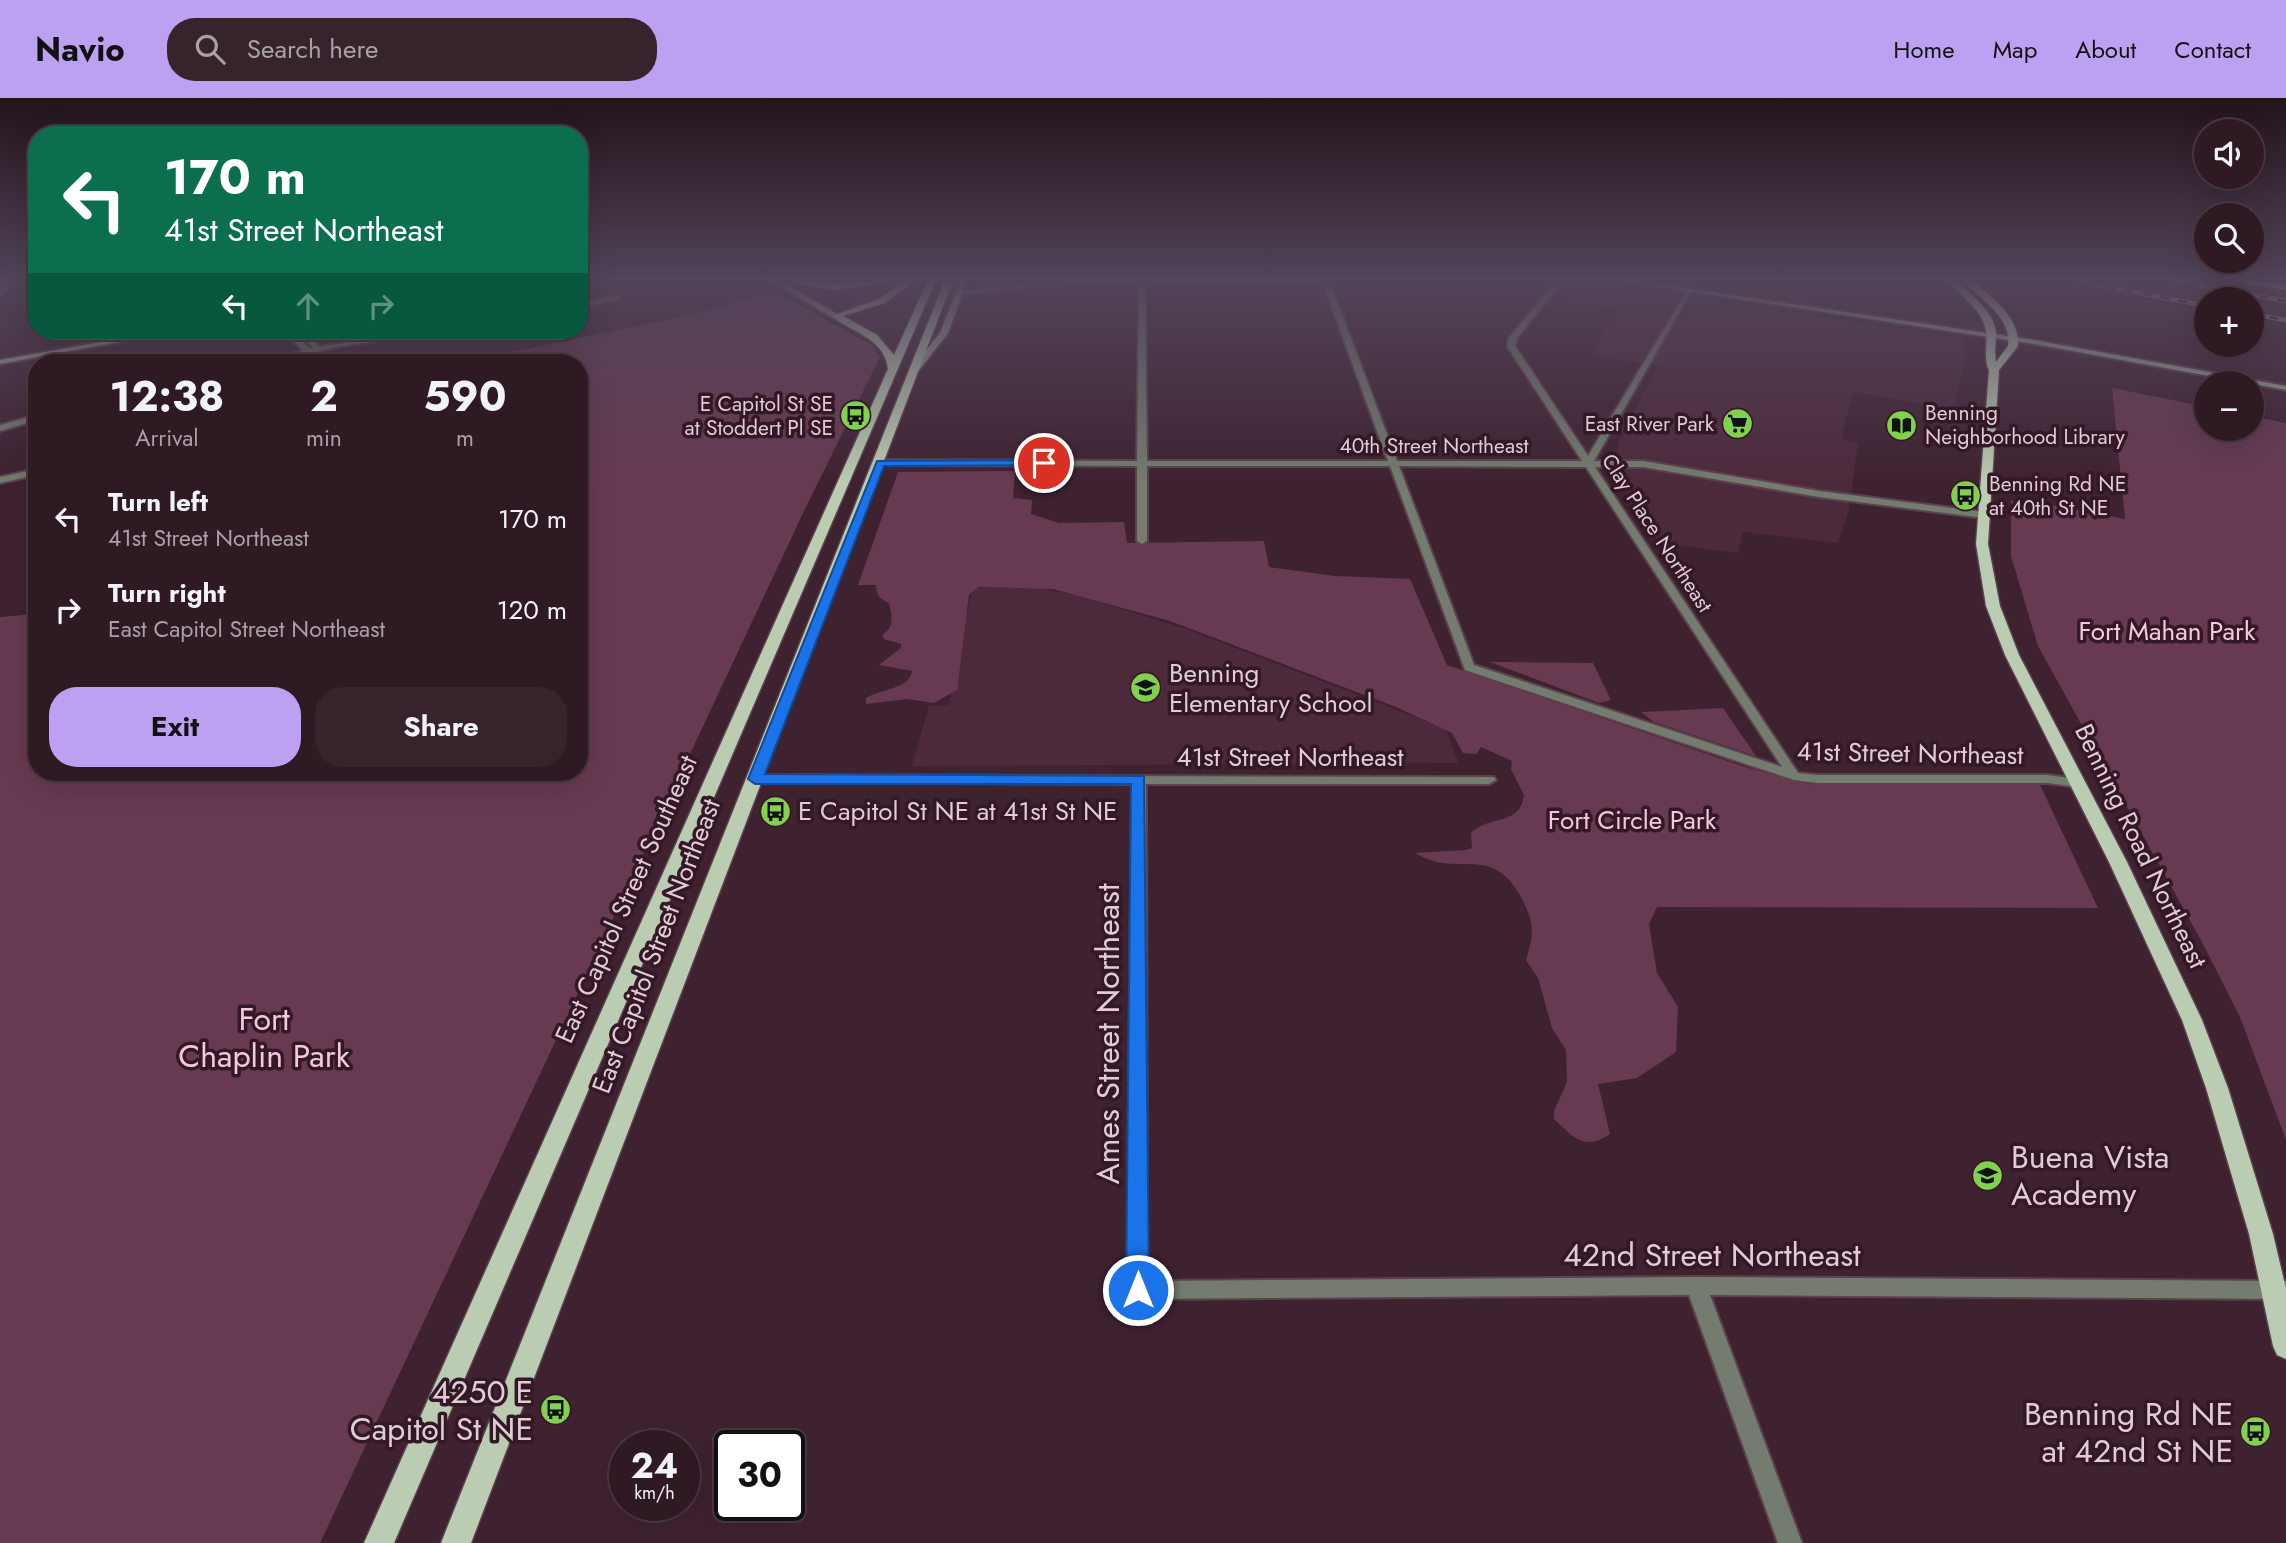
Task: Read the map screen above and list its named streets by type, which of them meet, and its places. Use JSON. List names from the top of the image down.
{
  "streets": {
    "main road": ["Benning Road Northeast", "East Capitol Street Southeast", "East Capitol Street Northeast"],
    "street": [
      "40th Street Northeast",
      "Clay Place Northeast",
      "41st Street Northeast",
      "Ames Street Northeast",
      "42nd Street Northeast"
    ]
  },
  "crossings": [
    ["40th Street Northeast", "Clay Place Northeast"],
    ["40th Street Northeast", "41st Street Northeast"],
    ["40th Street Northeast", "Benning Road Northeast"],
    ["40th Street Northeast", "East Capitol Street Northeast"],
    ["Clay Place Northeast", "41st Street Northeast"],
    ["41st Street Northeast", "Benning Road Northeast"],
    ["41st Street Northeast", "East Capitol Street Northeast"],
    ["41st Street Northeast", "Ames Street Northeast"],
    ["Benning Road Northeast", "42nd Street Northeast"],
    ["Ames Street Northeast", "42nd Street Northeast"]
  ],
  "parks": ["Fort Mahan Park", "Fort Circle Park", "Fort Chaplin Park"],
  "places": {
    "bus stop": [
      "E Capitol St SE at Stoddert Pl SE",
      "Benning Rd NE at 40th St NE",
      "E Capitol St NE at 41st St NE",
      "4250 E Capitol St NE",
      "Benning Rd NE at 42nd St NE"
    ],
    "supermarket": ["East River Park"],
    "library": ["Benning Neighborhood Library"],
    "school or university": ["Benning Elementary School", "Buena Vista Academy"]
  },
  "page": {
    "header": "Navio",
    "search": "Search here",
    "nav": [
      "Home",
      "Map",
      "About",
      "Contact"
    ],
    "map_buttons": ["+", "−"],
    "turn": ["170 m", "41st Street Northeast"],
    "eta": [
      "12:38",
      "Arrival",
      "2",
      "min",
      "590",
      "m"
    ],
    "list": [
      {
        "name": "Turn left",
        "note": "41st Street Northeast",
        "value": "170 m"
      },
      {
        "name": "Turn right",
        "note": "East Capitol Street Northeast",
        "value": "120 m"
      }
    ],
    "buttons": ["Exit", "Share"],
    "speed": "24 km/h",
    "limit": "30"
  }
}
